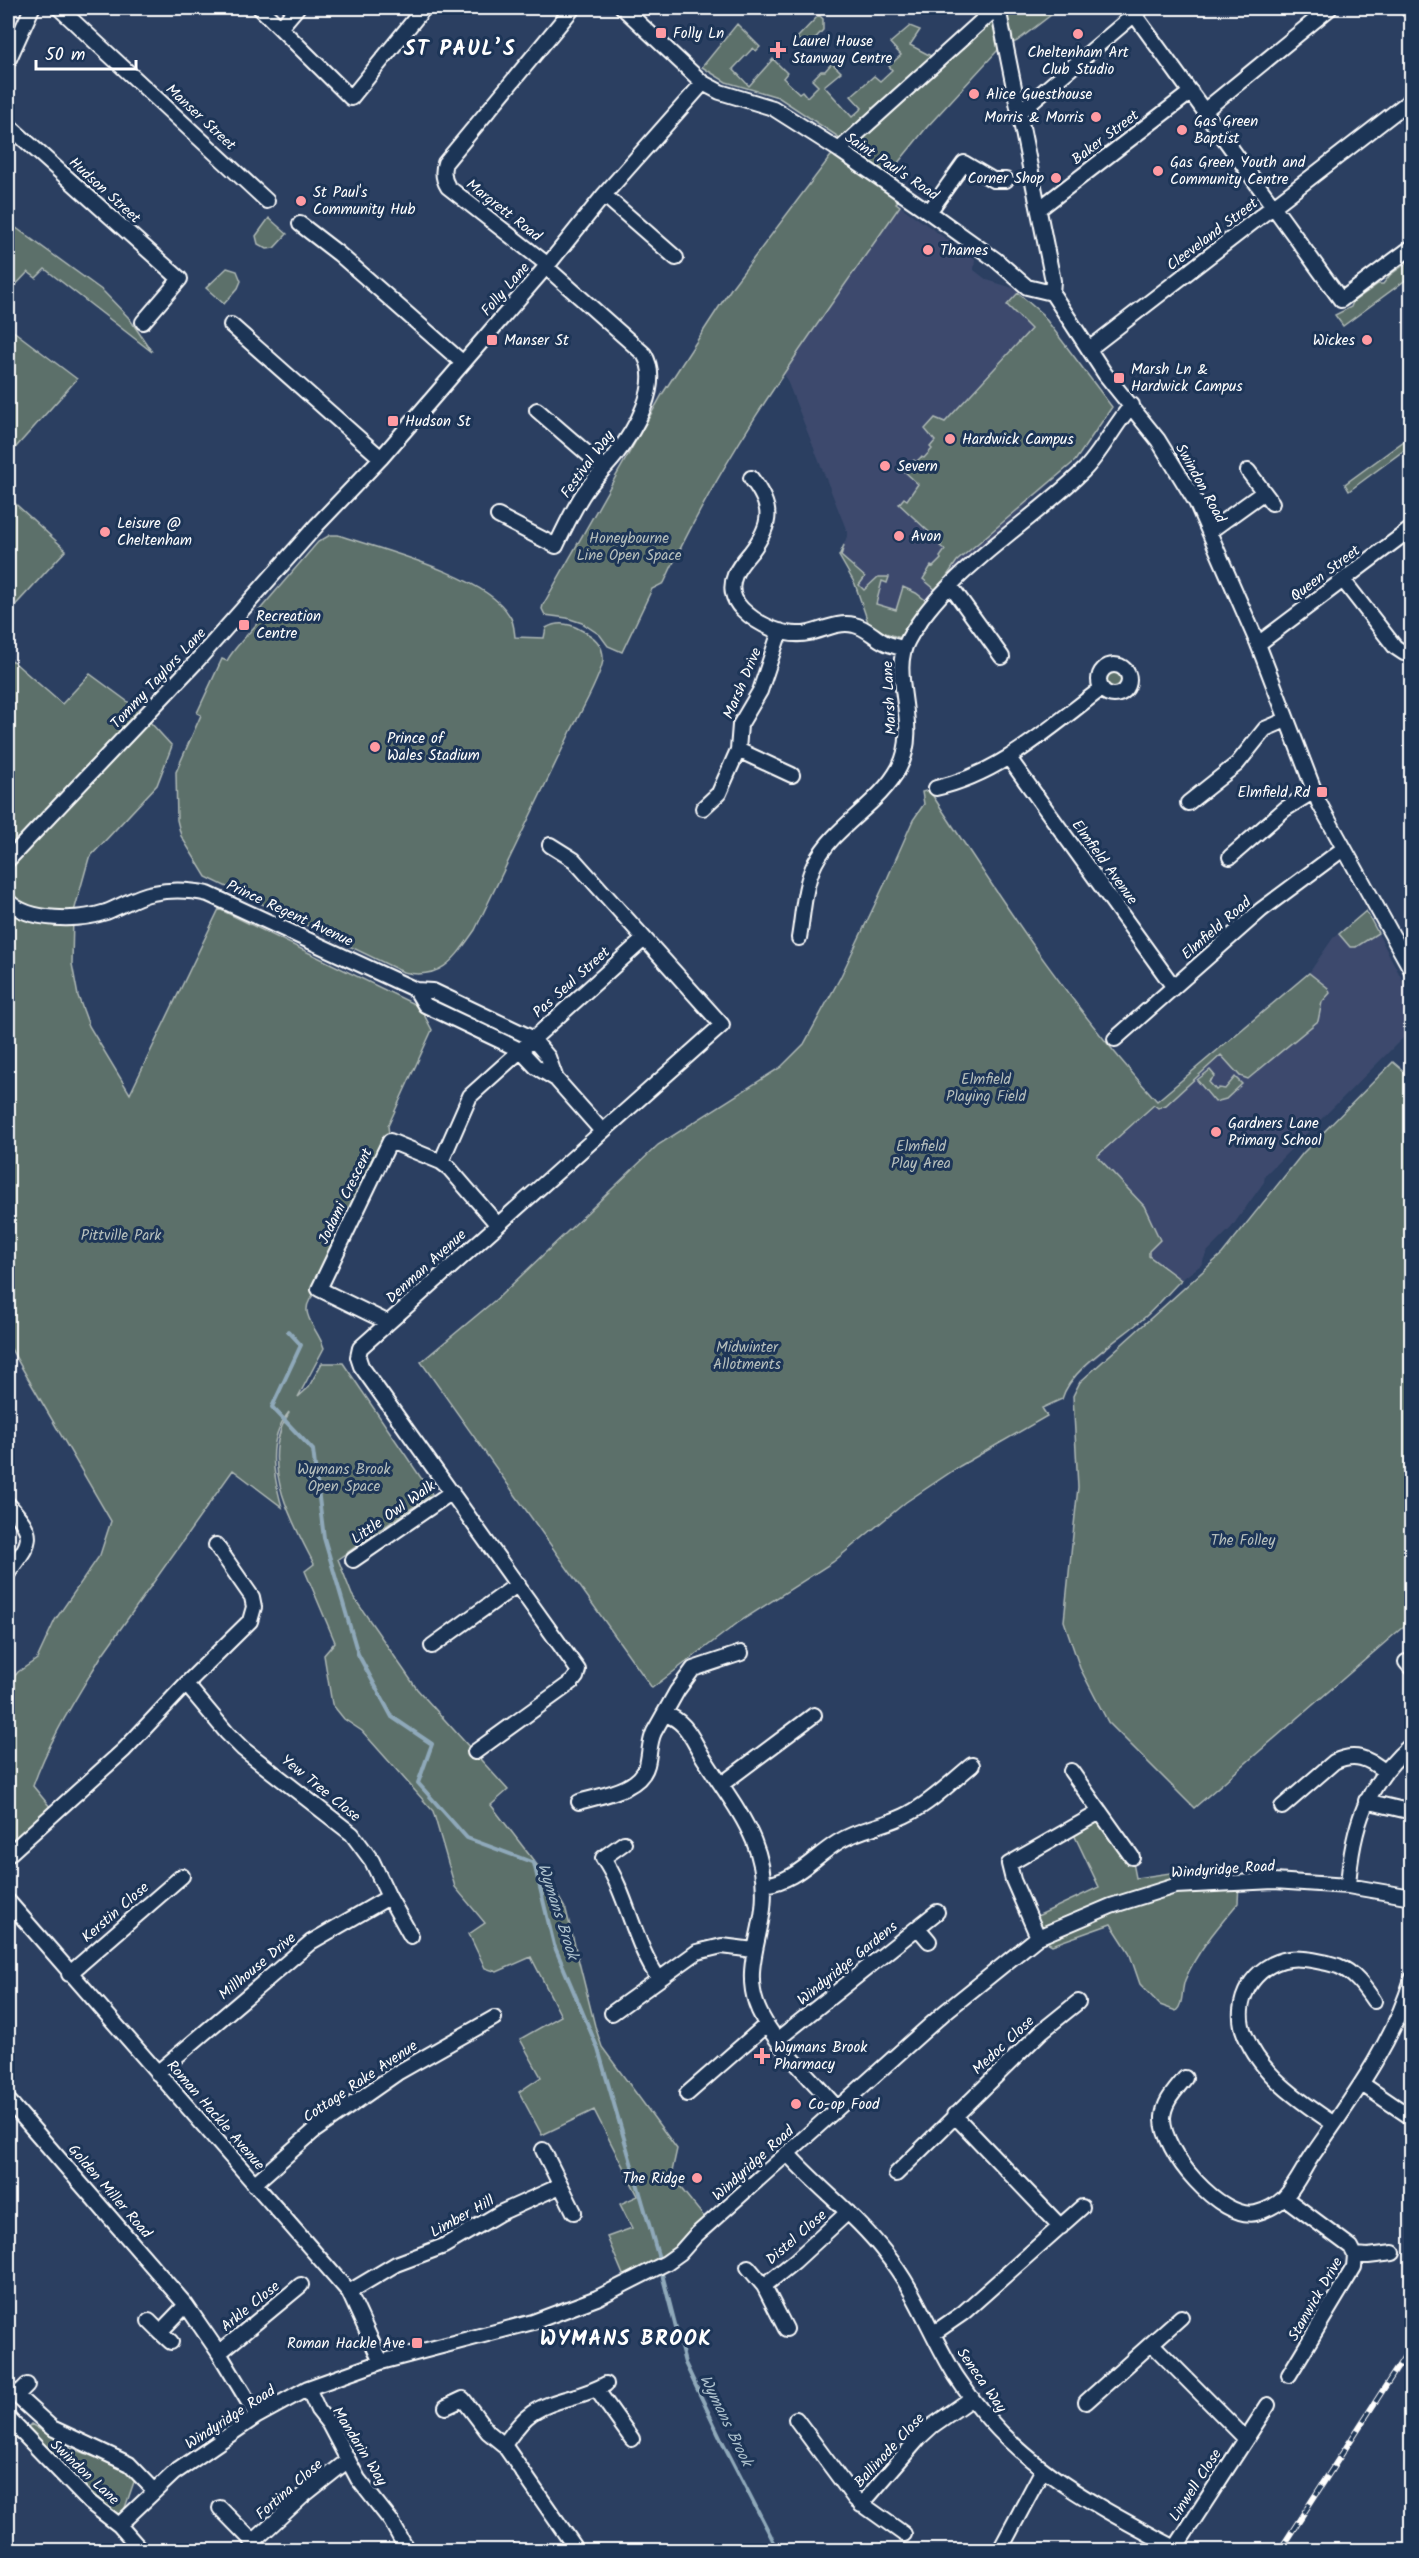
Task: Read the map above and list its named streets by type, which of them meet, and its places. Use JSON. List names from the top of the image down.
{
  "streets": {
    "street": [
      "Manser Street",
      "Baker Street",
      "Saint Paul's Road",
      "Hudson Street",
      "Margrett Road",
      "Cleeveland Street",
      "Folly Lane",
      "Festival Way",
      "Swindon Road",
      "Queen Street",
      "Tommy Taylors Lane",
      "Marsh Drive",
      "Marsh Lane",
      "Elmfield Avenue",
      "Prince Regent Avenue",
      "Elmfield Road",
      "Pas Seul Street",
      "Jodami Crescent",
      "Denman Avenue",
      "Little Owl Walk",
      "Yew Tree Close",
      "Windyridge Road",
      "Kerstin Close",
      "Windyridge Gardens",
      "Millhouse Drive",
      "Medoc Close",
      "Cottage Rake Avenue",
      "Roman Hackle Avenue",
      "Golden Miller Road",
      "Limber Hill",
      "Distel Close",
      "Stanwick Drive",
      "Arkle Close",
      "Seneca Way",
      "Mandarin Way",
      "Ballinode Close",
      "Swindon Lane",
      "Linwell Close",
      "Fortina Close"
    ]
  },
  "crossings": [
    ["Baker Street", "Swindon Road"],
    ["Saint Paul's Road", "Folly Lane"],
    ["Saint Paul's Road", "Swindon Road"],
    ["Margrett Road", "Folly Lane"],
    ["Margrett Road", "Festival Way"],
    ["Cleeveland Street", "Swindon Road"],
    ["Folly Lane", "Festival Way"],
    ["Folly Lane", "Tommy Taylors Lane"],
    ["Swindon Road", "Queen Street"],
    ["Swindon Road", "Marsh Lane"],
    ["Swindon Road", "Elmfield Road"],
    ["Elmfield Avenue", "Elmfield Road"],
    ["Prince Regent Avenue", "Pas Seul Street"],
    ["Prince Regent Avenue", "Denman Avenue"],
    ["Pas Seul Street", "Jodami Crescent"],
    ["Pas Seul Street", "Denman Avenue"],
    ["Jodami Crescent", "Denman Avenue"],
    ["Denman Avenue", "Little Owl Walk"],
    ["Yew Tree Close", "Millhouse Drive"],
    ["Windyridge Road", "Roman Hackle Avenue"],
    ["Windyridge Road", "Golden Miller Road"],
    ["Windyridge Road", "Seneca Way"],
    ["Windyridge Road", "Mandarin Way"],
    ["Windyridge Road", "Swindon Lane"],
    ["Kerstin Close", "Roman Hackle Avenue"],
    ["Millhouse Drive", "Roman Hackle Avenue"],
    ["Cottage Rake Avenue", "Roman Hackle Avenue"],
    ["Roman Hackle Avenue", "Limber Hill"],
    ["Golden Miller Road", "Arkle Close"],
    ["Distel Close", "Seneca Way"],
    ["Seneca Way", "Ballinode Close"],
    ["Seneca Way", "Linwell Close"],
    ["Mandarin Way", "Fortina Close"]
  ],
  "districts": ["ST PAUL’S", "WYMANS BROOK"],
  "water": ["Wymans Brook"],
  "parks": [
    "Honeybourne Line Open Space",
    "Elmfield Playing Field",
    "Elmfield Play Area",
    "Pittville Park",
    "Midwinter Allotments",
    "Wymans Brook Open Space",
    "The Folley"
  ],
  "places": {
    "transit": [
      "Folly Ln",
      "Manser St",
      "Marsh Ln & Hardwick Campus",
      "Hudson St",
      "Recreation Centre",
      "Elmfield Rd",
      "Roman Hackle Ave"
    ],
    "other": [
      "Cheltenham Art Club Studio",
      "Alice Guesthouse",
      "Morris & Morris",
      "Gas Green Baptist",
      "Gas Green Youth and Community Centre",
      "Corner Shop",
      "St Paul's Community Hub",
      "Thames",
      "Wickes",
      "Hardwick Campus",
      "Severn",
      "Leisure @ Cheltenham",
      "Avon",
      "Prince of Wales Stadium",
      "Gardners Lane Primary School",
      "Co-op Food",
      "The Ridge"
    ],
    "health": ["Laurel House Stanway Centre", "Wymans Brook Pharmacy"]
  },
  "scale_bar": "50 m"
}
